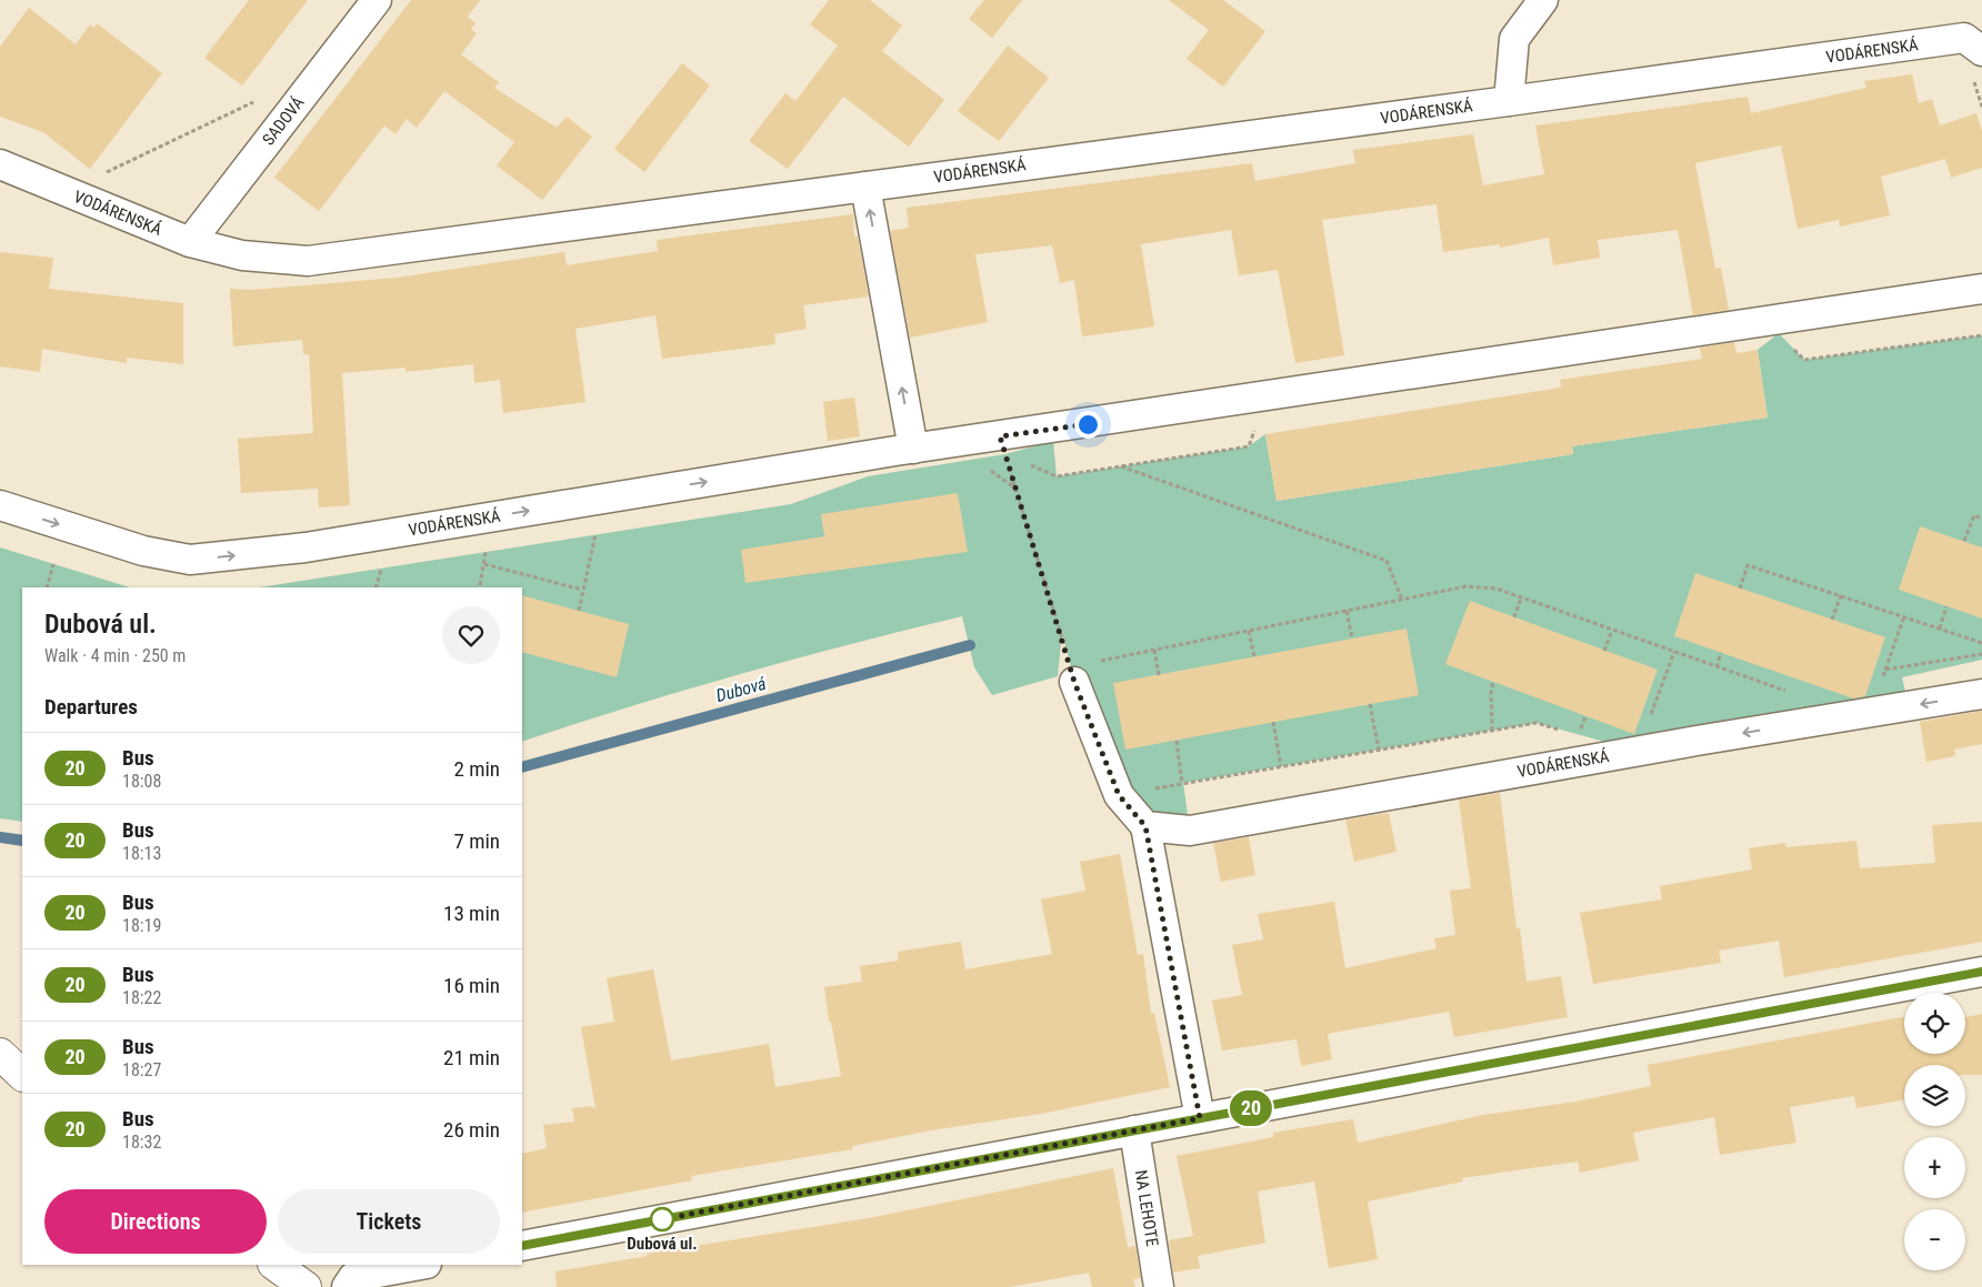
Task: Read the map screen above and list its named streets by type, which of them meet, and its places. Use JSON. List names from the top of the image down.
{
  "streets": {
    "street": ["VODÁRENSKÁ", "SADOVÁ", "NA LEHOTE"]
  },
  "crossings": [
    ["VODÁRENSKÁ", "SADOVÁ"]
  ],
  "water": ["Dubová"],
  "places": ["Dubová ul."],
  "lines": ["bus line 20"],
  "page": {
    "on_map": "20",
    "heading": [
      ["Dubová ul.", "Walk · 4 min · 250 m"],
      "Departures"
    ],
    "list": [
      {
        "mark": "20",
        "name": "Bus",
        "note": "18:08",
        "value": "2 min"
      },
      {
        "mark": "20",
        "name": "Bus",
        "note": "18:13",
        "value": "7 min"
      },
      {
        "mark": "20",
        "name": "Bus",
        "note": "18:19",
        "value": "13 min"
      },
      {
        "mark": "20",
        "name": "Bus",
        "note": "18:22",
        "value": "16 min"
      },
      {
        "mark": "20",
        "name": "Bus",
        "note": "18:27",
        "value": "21 min"
      },
      {
        "mark": "20",
        "name": "Bus",
        "note": "18:32",
        "value": "26 min"
      }
    ],
    "map_buttons": ["+", "−"],
    "buttons": ["Directions", "Tickets"]
  }
}
